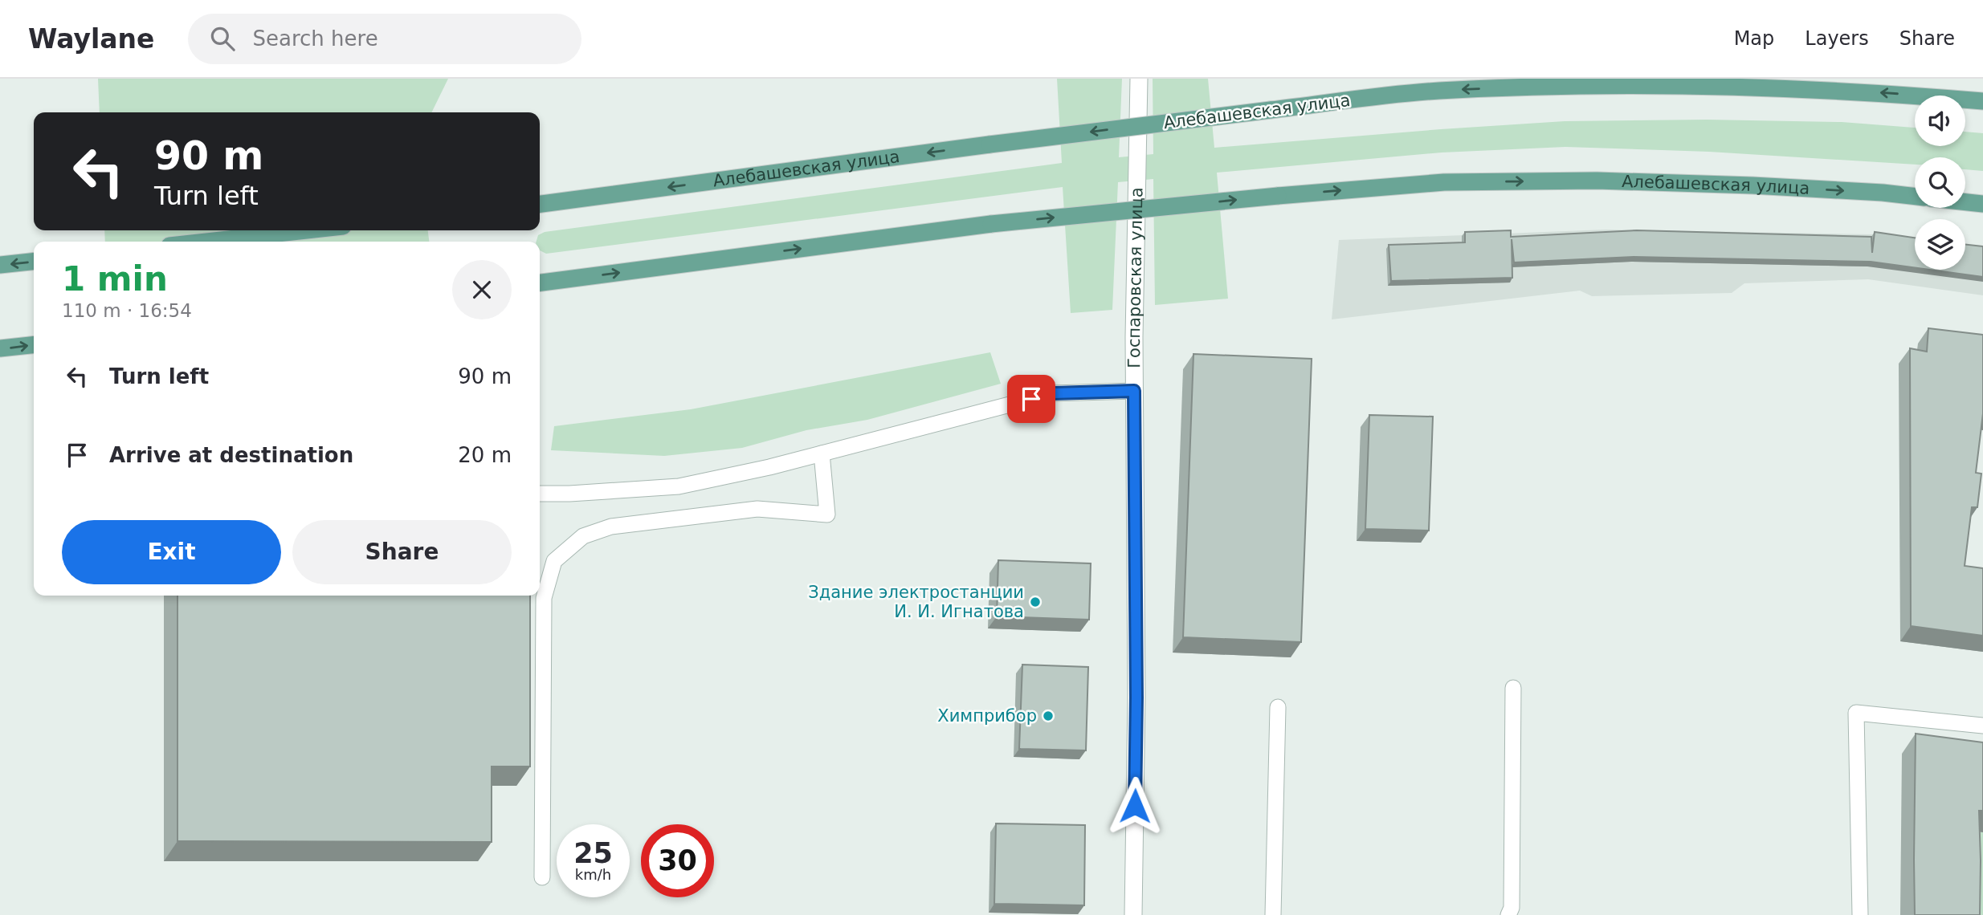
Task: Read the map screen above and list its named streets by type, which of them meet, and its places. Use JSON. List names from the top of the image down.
{
  "streets": {
    "main road": ["Алебашевская улица"],
    "street": ["Госпаровская улица"]
  },
  "places": ["Здание электростанции И. И. Игнатова", "Химприбор"],
  "page": {
    "header": "Waylane",
    "search": "Search here",
    "nav": ["Map", "Layers", "Share"],
    "turn": ["90 m", "Turn left"],
    "heading": ["1 min", "110 m · 16:54"],
    "list": [
      {
        "name": "Turn left",
        "value": "90 m"
      },
      {
        "name": "Arrive at destination",
        "value": "20 m"
      }
    ],
    "buttons": ["Exit", "Share"],
    "speed": "25 km/h",
    "limit": "30"
  }
}
